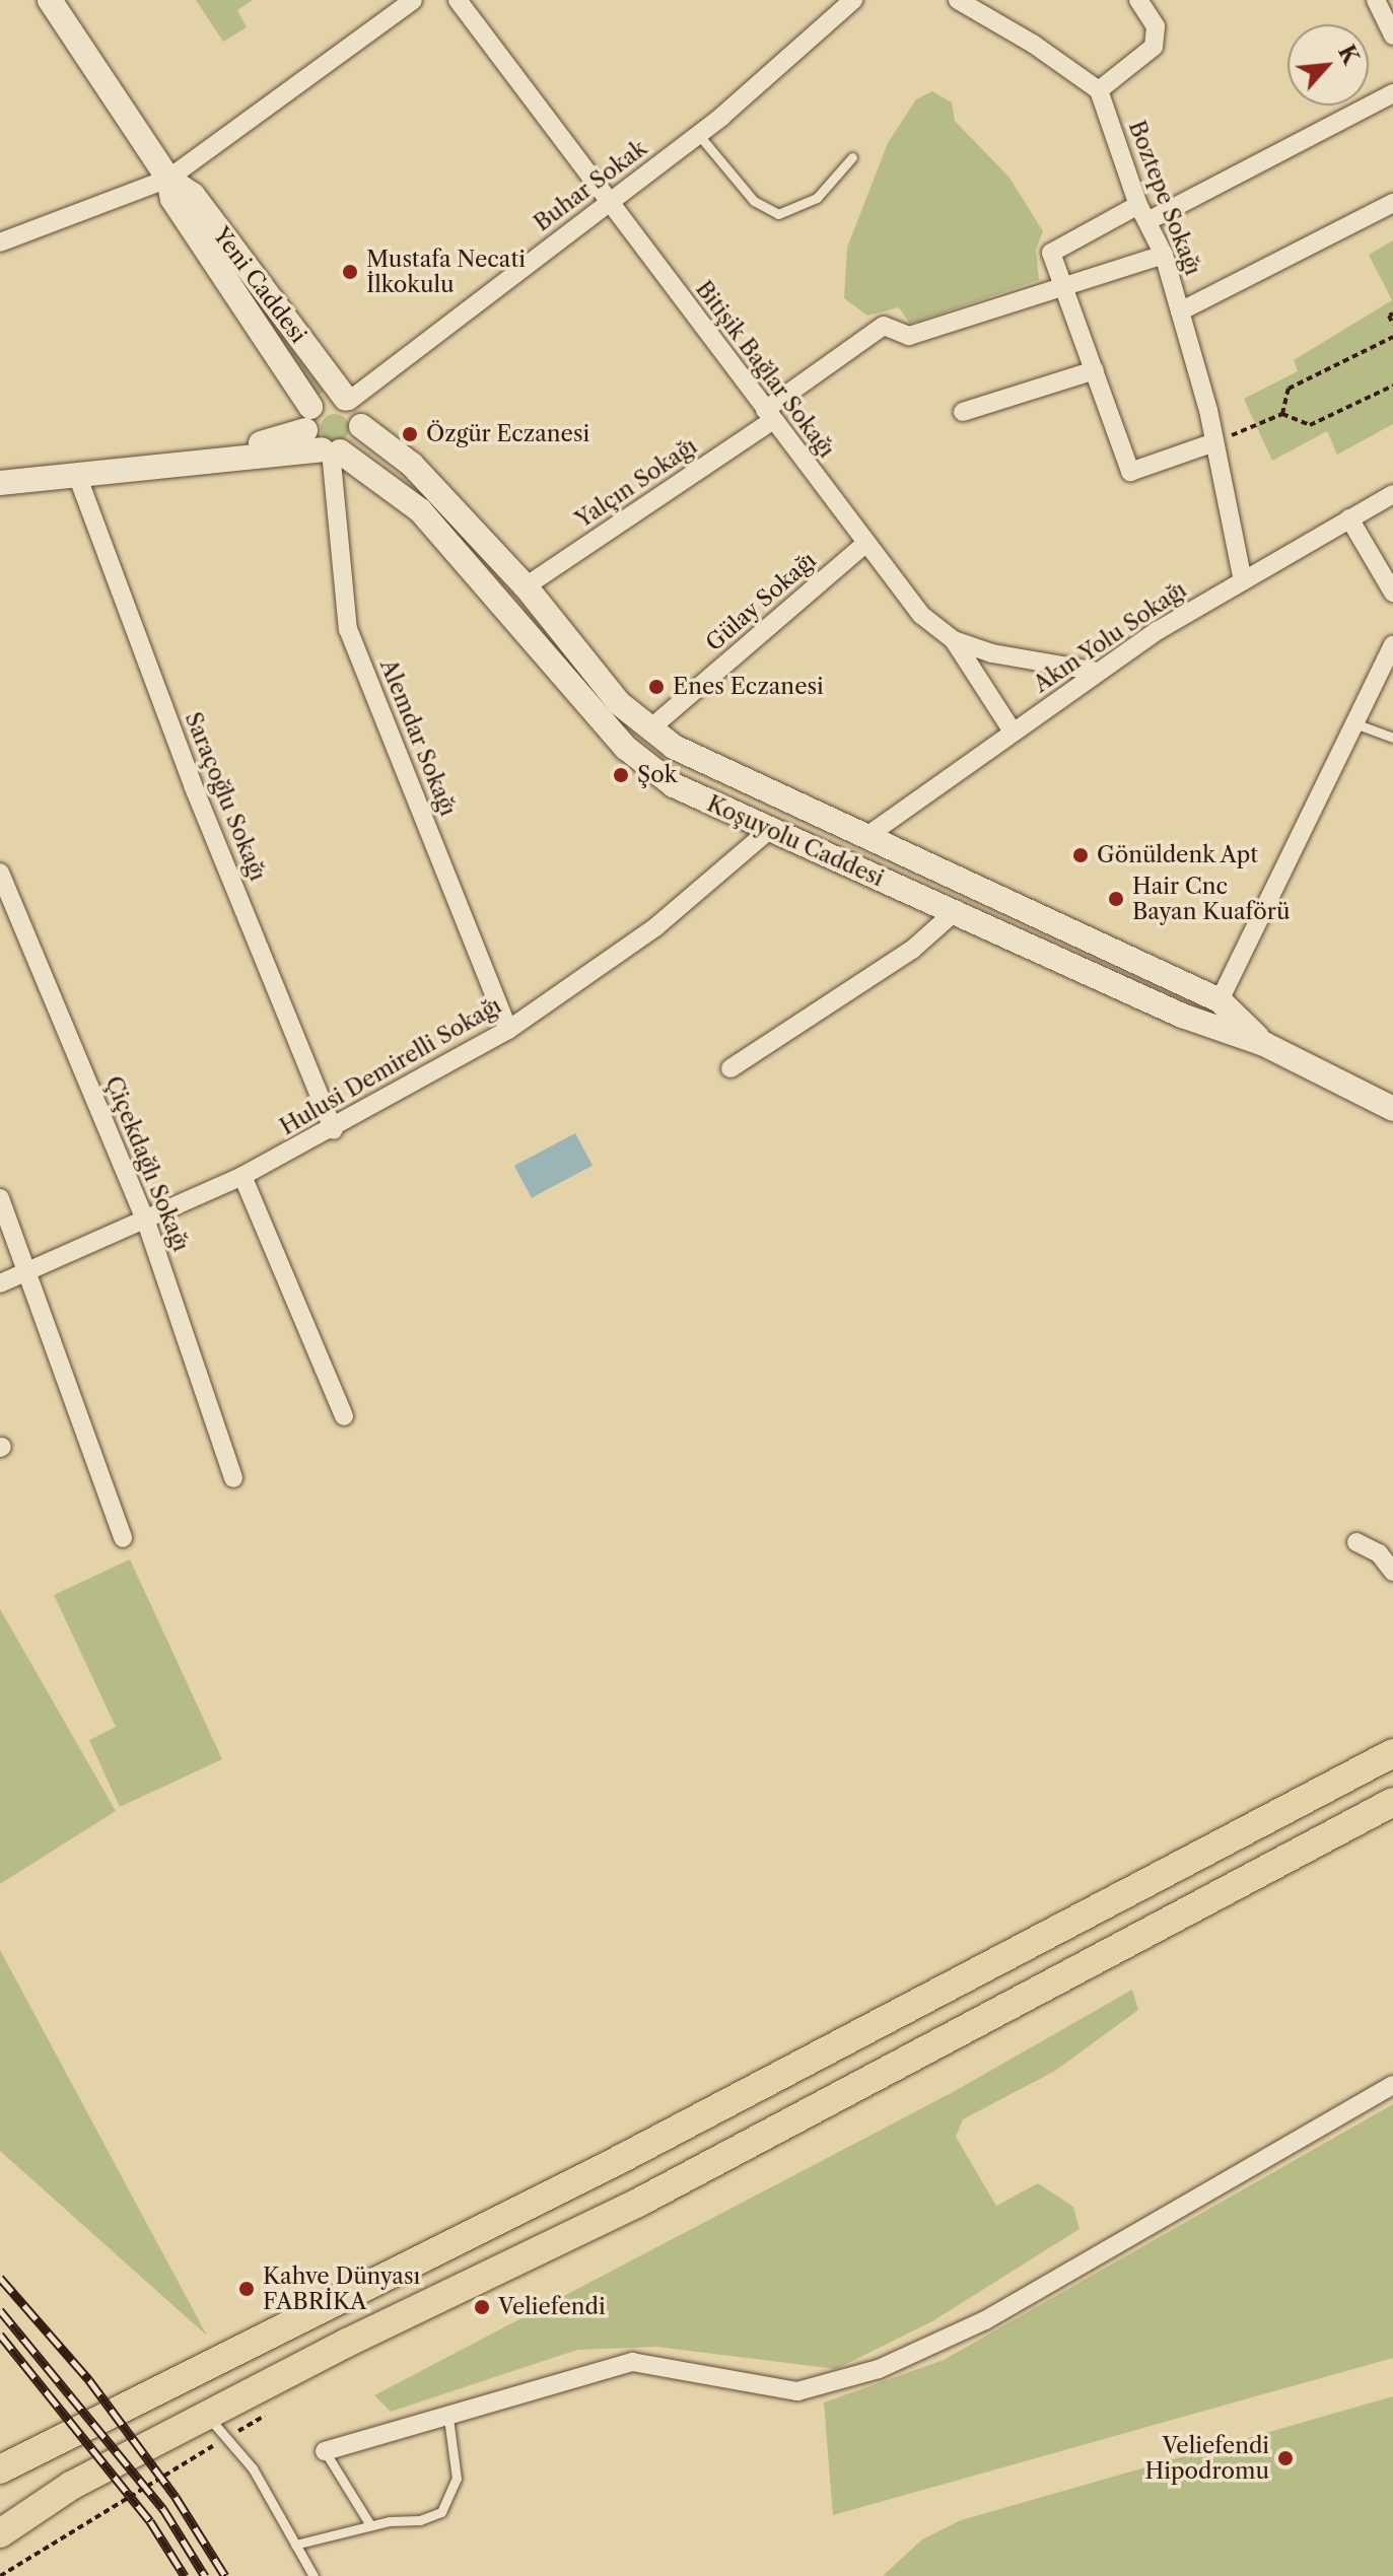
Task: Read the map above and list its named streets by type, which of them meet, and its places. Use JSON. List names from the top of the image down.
{
  "streets": {
    "street": [
      "Buhar Sokak",
      "Boztepe Sokağı",
      "Yeni Caddesi",
      "Bitişik Bağlar Sokağı",
      "Yalçın Sokağı",
      "Gülay Sokağı",
      "Akın Yolu Sokağı",
      "Alemdar Sokağı",
      "Saraçoğlu Sokağı",
      "Koşuyolu Caddesi",
      "Hulusi Demirelli Sokağı",
      "Çiçekdağlı Sokağı"
    ]
  },
  "crossings": [
    ["Buhar Sokak", "Yeni Caddesi"],
    ["Buhar Sokak", "Bitişik Bağlar Sokağı"],
    ["Boztepe Sokağı", "Akın Yolu Sokağı"],
    ["Yeni Caddesi", "Alemdar Sokağı"],
    ["Yeni Caddesi", "Koşuyolu Caddesi"],
    ["Bitişik Bağlar Sokağı", "Yalçın Sokağı"],
    ["Bitişik Bağlar Sokağı", "Gülay Sokağı"],
    ["Bitişik Bağlar Sokağı", "Akın Yolu Sokağı"],
    ["Yalçın Sokağı", "Koşuyolu Caddesi"],
    ["Gülay Sokağı", "Koşuyolu Caddesi"],
    ["Akın Yolu Sokağı", "Koşuyolu Caddesi"],
    ["Alemdar Sokağı", "Koşuyolu Caddesi"],
    ["Alemdar Sokağı", "Hulusi Demirelli Sokağı"],
    ["Saraçoğlu Sokağı", "Hulusi Demirelli Sokağı"],
    ["Koşuyolu Caddesi", "Hulusi Demirelli Sokağı"],
    ["Hulusi Demirelli Sokağı", "Çiçekdağlı Sokağı"]
  ],
  "places": [
    "Mustafa Necati İlkokulu",
    "Özgür Eczanesi",
    "Enes Eczanesi",
    "Şok",
    "Gönüldenk Apt",
    "Hair Cnc Bayan Kuaförü",
    "Kahve Dünyası FABRİKA",
    "Veliefendi",
    "Veliefendi Hipodromu"
  ],
  "north": "top right"
}
